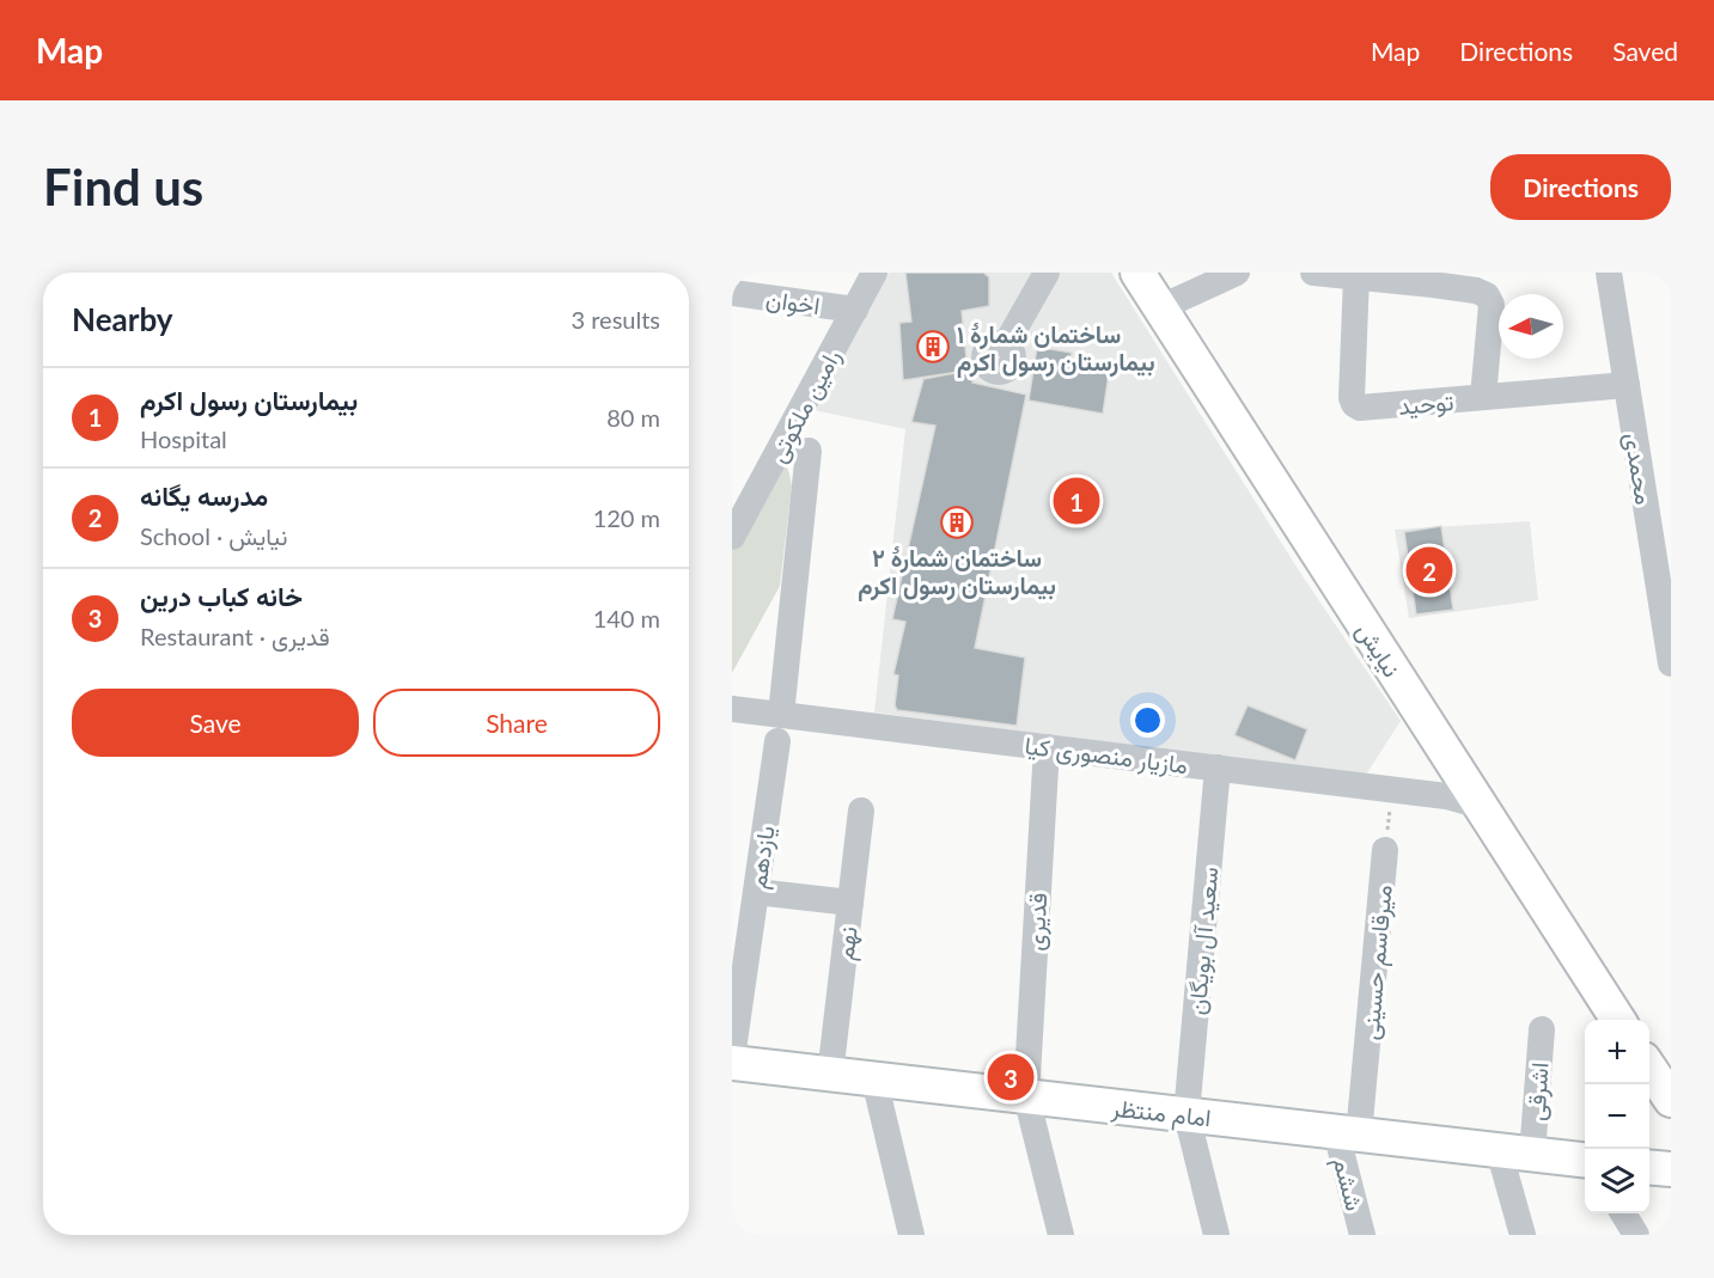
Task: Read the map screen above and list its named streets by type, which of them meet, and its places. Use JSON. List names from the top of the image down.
{
  "streets": {
    "main road": ["نیایش", "امام منتظر"],
    "street": [
      "اخوان",
      "توحید",
      "رامین ملکوتی",
      "محمدی",
      "مازیار منصوری کیا",
      "یازدهم",
      "قدیری",
      "سعید آل بویگان",
      "نهم",
      "میرقاسم حسینی",
      "اشرقی",
      "ششم"
    ]
  },
  "crossings": [
    ["اخوان", "رامین ملکوتی"],
    ["توحید", "محمدی"],
    ["نیایش", "مازیار منصوری کیا"],
    ["مازیار منصوری کیا", "یازدهم"],
    ["مازیار منصوری کیا", "قدیری"],
    ["مازیار منصوری کیا", "سعید آل بویگان"],
    ["قدیری", "امام منتظر"],
    ["سعید آل بویگان", "امام منتظر"],
    ["نهم", "امام منتظر"],
    ["میرقاسم حسینی", "امام منتظر"],
    ["میرقاسم حسینی", "ششم"],
    ["اشرقی", "امام منتظر"],
    ["امام منتظر", "ششم"]
  ],
  "places": {
    "building": ["ساختمان شمارهٔ ۱ بیمارستان رسول اکرم", "ساختمان شمارهٔ ۲ بیمارستان رسول اکرم"]
  },
  "north": "left",
  "page": {
    "header": "Map",
    "nav": ["Map", "Directions", "Saved"],
    "buttons": [
      "Directions",
      ["Save", "Share"]
    ],
    "title": "Find us",
    "heading": ["Nearby", "3 results"],
    "list": [
      {
        "mark": "1",
        "name": "بیمارستان رسول اکرم",
        "note": "Hospital",
        "value": "80 m"
      },
      {
        "mark": "2",
        "name": "مدرسه یگانه",
        "note": "School · نیایش",
        "value": "120 m"
      },
      {
        "mark": "3",
        "name": "خانه کباب درین",
        "note": "Restaurant · قدیری",
        "value": "140 m"
      }
    ],
    "pins": ["1", "2", "3"],
    "map_buttons": ["+", "−"]
  }
}
